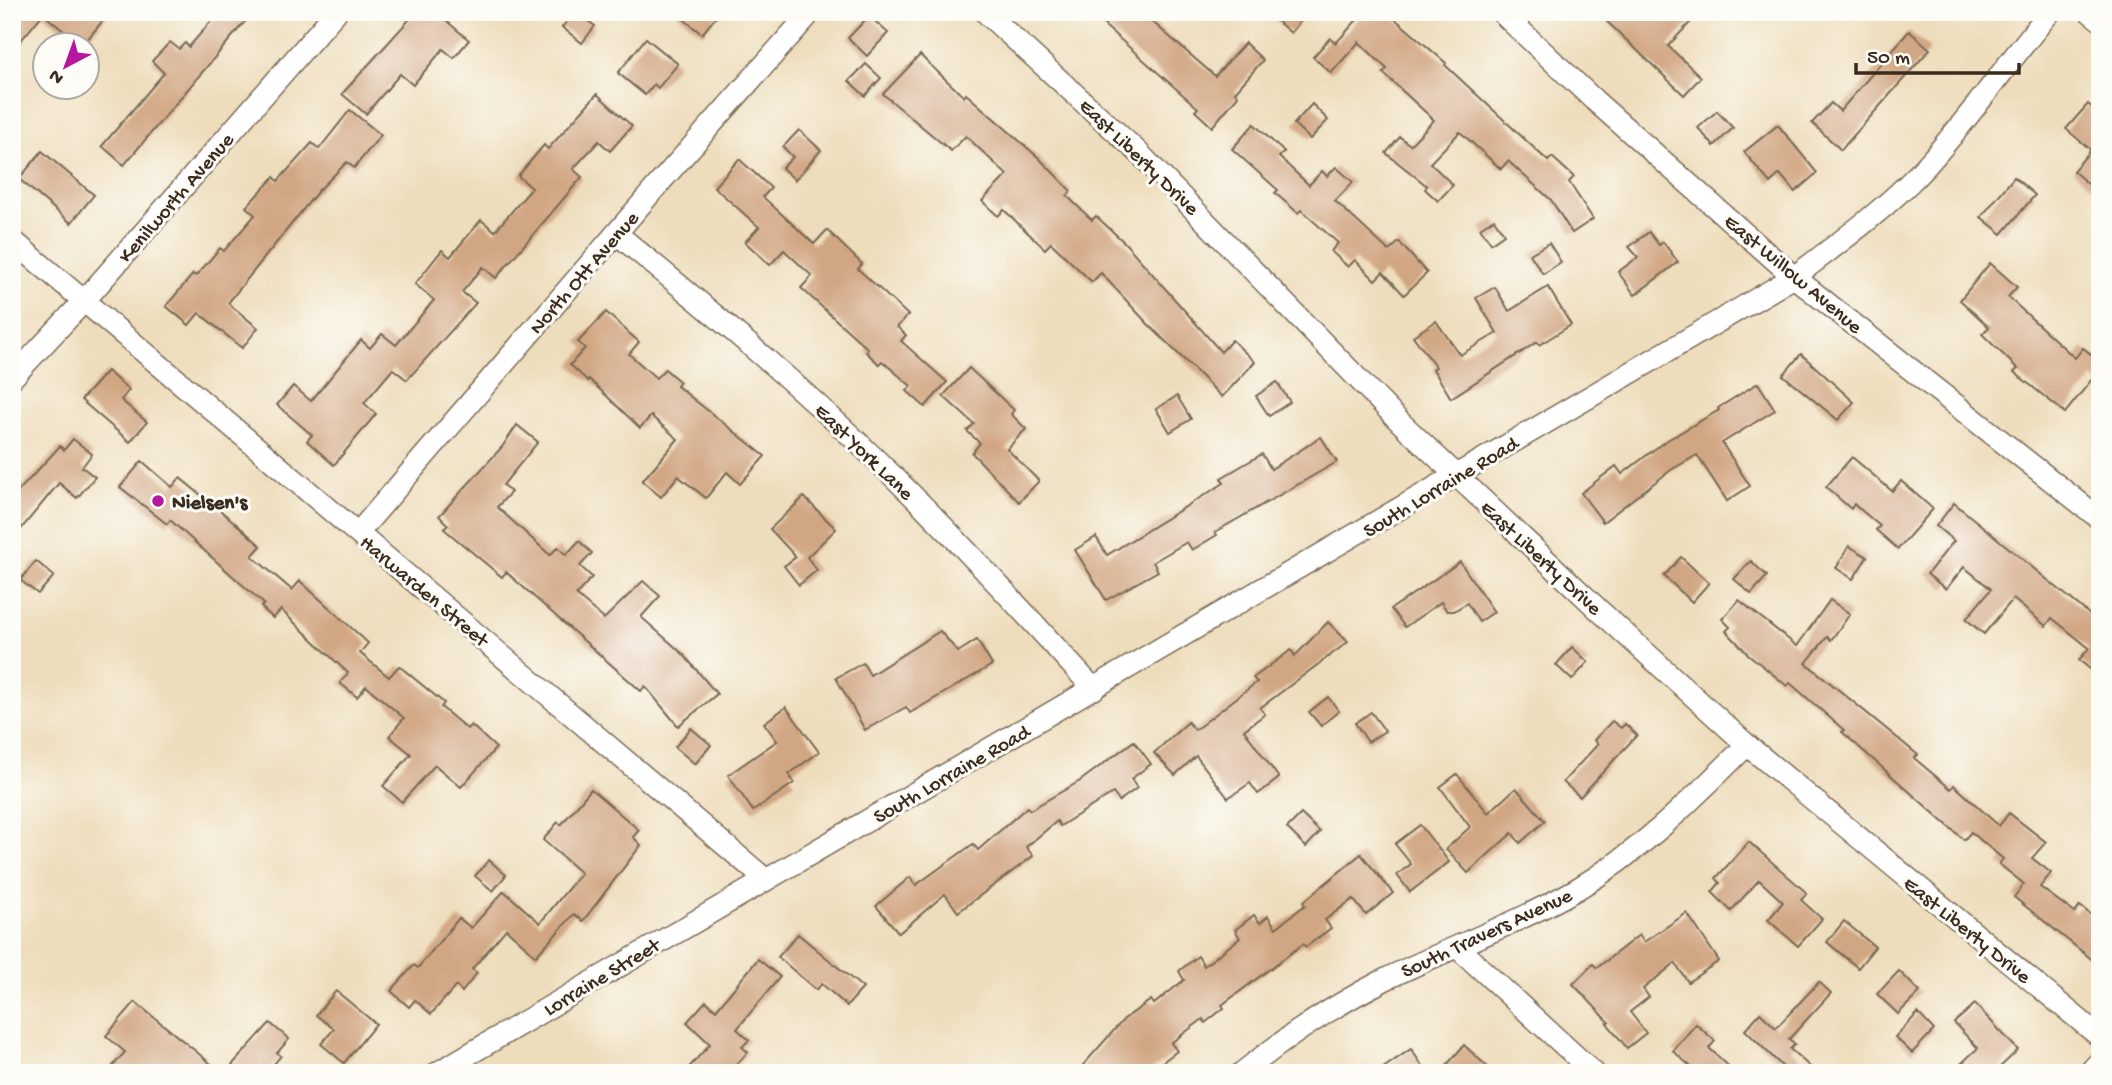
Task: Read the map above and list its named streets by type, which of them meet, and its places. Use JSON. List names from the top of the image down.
{
  "streets": {
    "street": [
      "East Liberty Drive",
      "Kenilworth Avenue",
      "North Ott Avenue",
      "East Willow Avenue",
      "East York Lane",
      "South Lorraine Road",
      "Harwarden Street",
      "South Travers Avenue",
      "Lorraine Street"
    ]
  },
  "crossings": [
    ["East Liberty Drive", "South Lorraine Road"],
    ["East Liberty Drive", "South Travers Avenue"],
    ["Kenilworth Avenue", "Harwarden Street"],
    ["North Ott Avenue", "East York Lane"],
    ["North Ott Avenue", "Harwarden Street"],
    ["East Willow Avenue", "South Lorraine Road"],
    ["East York Lane", "South Lorraine Road"],
    ["South Lorraine Road", "Harwarden Street"],
    ["South Lorraine Road", "Lorraine Street"],
    ["Harwarden Street", "Lorraine Street"]
  ],
  "places": ["Nielsen's"],
  "scale_bar": "50 m",
  "north": "bottom left"
}
